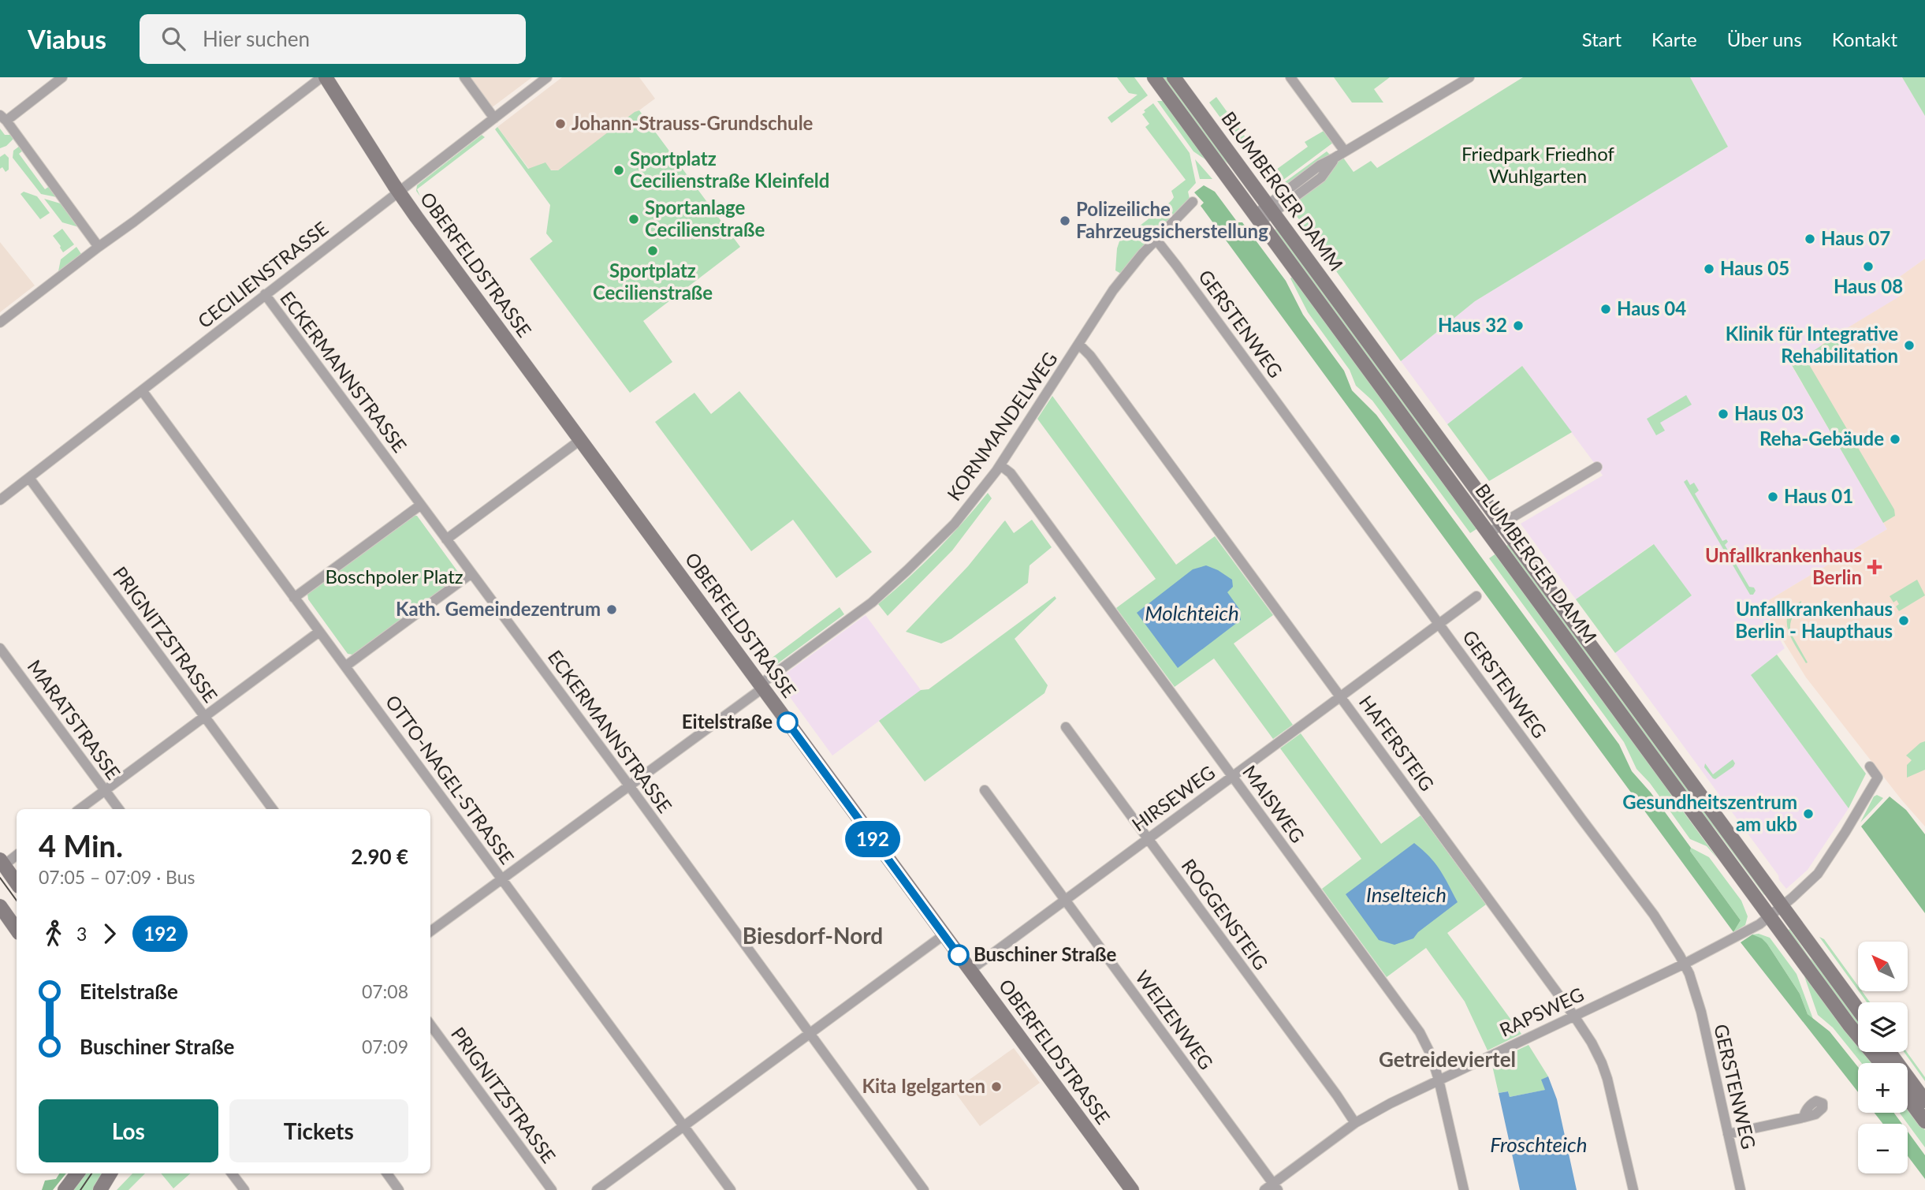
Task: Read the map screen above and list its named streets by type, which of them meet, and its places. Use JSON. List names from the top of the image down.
{
  "streets": {
    "main road": ["BLUMBERGER DAMM", "OBERFELDSTRASSE"],
    "street": [
      "CECILIENSTRASSE",
      "GERSTENWEG",
      "ECKERMANNSTRASSE",
      "KORNMANDELWEG",
      "PRIGNITZSTRASSE",
      "MARATSTRASSE",
      "HAFERSTEIG",
      "OTTO-NAGEL-STRASSE",
      "HIRSEWEG",
      "MAISWEG",
      "ROGGENSTEIG",
      "RAPSWEG",
      "WEIZENWEG"
    ]
  },
  "crossings": [
    ["BLUMBERGER DAMM", "RAPSWEG"],
    ["OBERFELDSTRASSE", "CECILIENSTRASSE"],
    ["OBERFELDSTRASSE", "KORNMANDELWEG"],
    ["OBERFELDSTRASSE", "HIRSEWEG"],
    ["CECILIENSTRASSE", "ECKERMANNSTRASSE"],
    ["CECILIENSTRASSE", "PRIGNITZSTRASSE"],
    ["CECILIENSTRASSE", "OTTO-NAGEL-STRASSE"],
    ["GERSTENWEG", "KORNMANDELWEG"],
    ["GERSTENWEG", "HIRSEWEG"],
    ["GERSTENWEG", "RAPSWEG"],
    ["KORNMANDELWEG", "HAFERSTEIG"],
    ["KORNMANDELWEG", "MAISWEG"],
    ["HAFERSTEIG", "HIRSEWEG"],
    ["HAFERSTEIG", "RAPSWEG"],
    ["HIRSEWEG", "MAISWEG"],
    ["HIRSEWEG", "ROGGENSTEIG"],
    ["HIRSEWEG", "WEIZENWEG"],
    ["MAISWEG", "RAPSWEG"],
    ["ROGGENSTEIG", "RAPSWEG"],
    ["RAPSWEG", "WEIZENWEG"]
  ],
  "districts": ["Biesdorf-Nord", "Getreideviertel"],
  "water": ["Molchteich", "Inselteich", "Froschteich"],
  "parks": ["Friedpark Friedhof Wuhlgarten", "Boschpoler Platz"],
  "places": {
    "other": [
      "Johann-Strauss-Grundschule",
      "Sportplatz Cecilienstraße Kleinfeld",
      "Sportanlage Cecilienstraße",
      "Polizeiliche Fahrzeugsicherstellung",
      "Haus 07",
      "Sportplatz Cecilienstraße",
      "Haus 08",
      "Haus 05",
      "Haus 04",
      "Haus 32",
      "Klinik für Integrative Rehabilitation",
      "Haus 03",
      "Reha-Gebäude",
      "Haus 01",
      "Kath. Gemeindezentrum",
      "Unfallkrankenhaus Berlin - Haupthaus",
      "Eitelstraße",
      "Gesundheitszentrum am ukb",
      "Buschiner Straße",
      "Kita Igelgarten"
    ],
    "health": ["Unfallkrankenhaus Berlin"]
  },
  "lines": ["bus line 192"],
  "north": "top left",
  "page": {
    "header": "Viabus",
    "search": "Hier suchen",
    "nav": [
      "Start",
      "Karte",
      "Über uns",
      "Kontakt"
    ],
    "on_map": "192",
    "heading": ["4 Min.", "07:05 – 07:09 · Bus", "2.90 €"],
    "legs": ["3", "192"],
    "map_buttons": ["+", "−"],
    "list": [
      {
        "name": "Eitelstraße",
        "value": "07:08"
      },
      {
        "name": "Buschiner Straße",
        "value": "07:09"
      }
    ],
    "buttons": ["Los", "Tickets"]
  }
}
